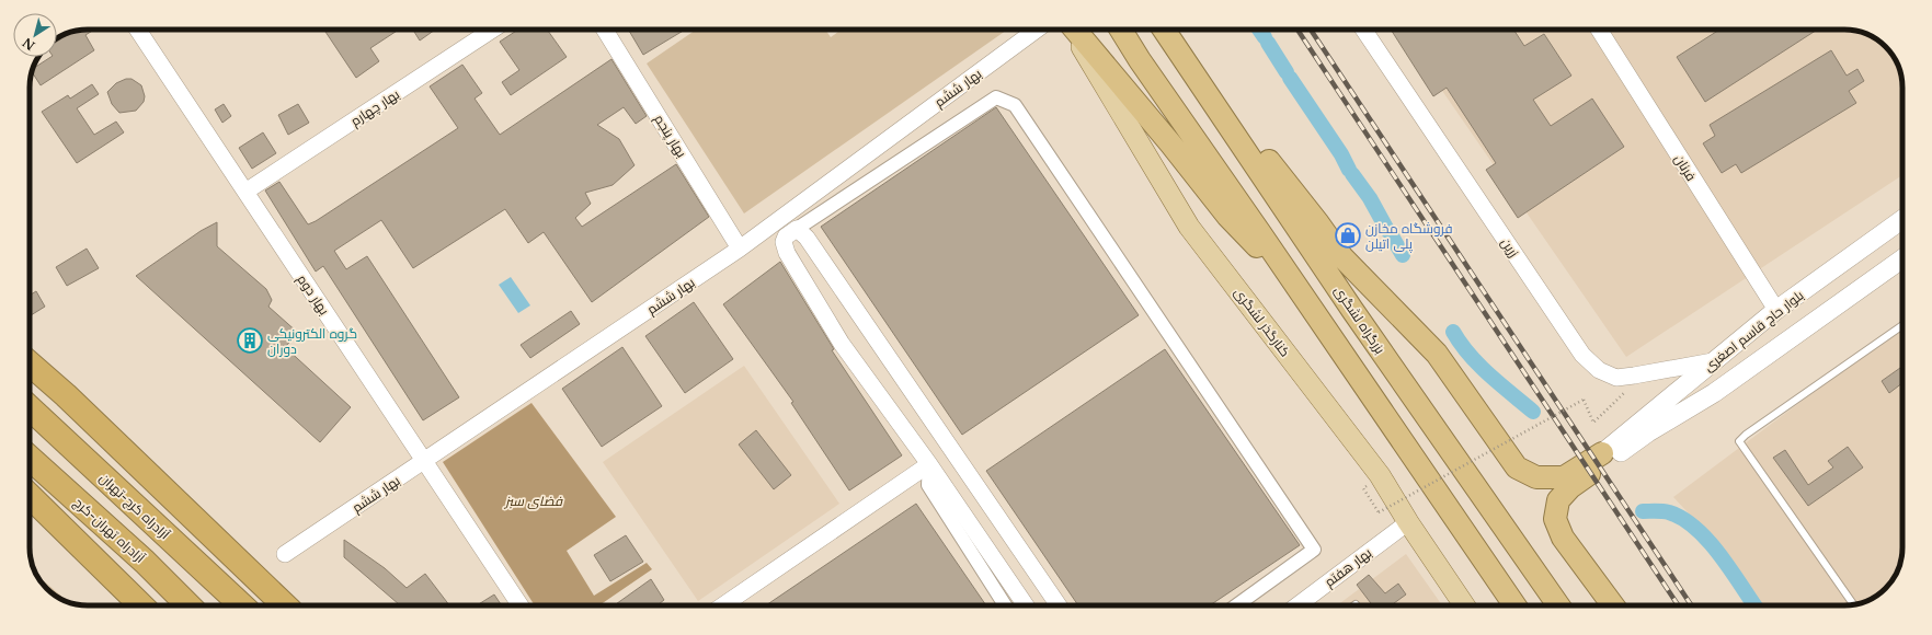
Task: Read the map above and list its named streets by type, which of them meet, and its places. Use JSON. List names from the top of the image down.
{
  "streets": {
    "highway": ["بزرگراه لشگری", "آزادراه کرج-تهران", "آزادراه تهران-کرج"],
    "main road": ["کنارگذر لشگری", "بلوار حاج قاسم اصغری"],
    "street": [
      "بهار ششم",
      "بهار چهارم",
      "بهار پنجم",
      "فرنان",
      "زرین",
      "بهار دوم",
      "بهار هفتم"
    ]
  },
  "crossings": [
    ["بهار ششم", "بهار پنجم"],
    ["بهار ششم", "بهار دوم"],
    ["بهار چهارم", "بهار دوم"],
    ["فرنان", "بلوار حاج قاسم اصغری"],
    ["زرین", "بلوار حاج قاسم اصغری"],
    ["کنارگذر لشگری", "بهار هفتم"]
  ],
  "parks": ["فضای سبز"],
  "places": {
    "shop": ["فروشگاه مخازن پلی اتیلن"],
    "building": ["گروه الکترونیکی دوران"]
  },
  "north": "bottom left"
}
